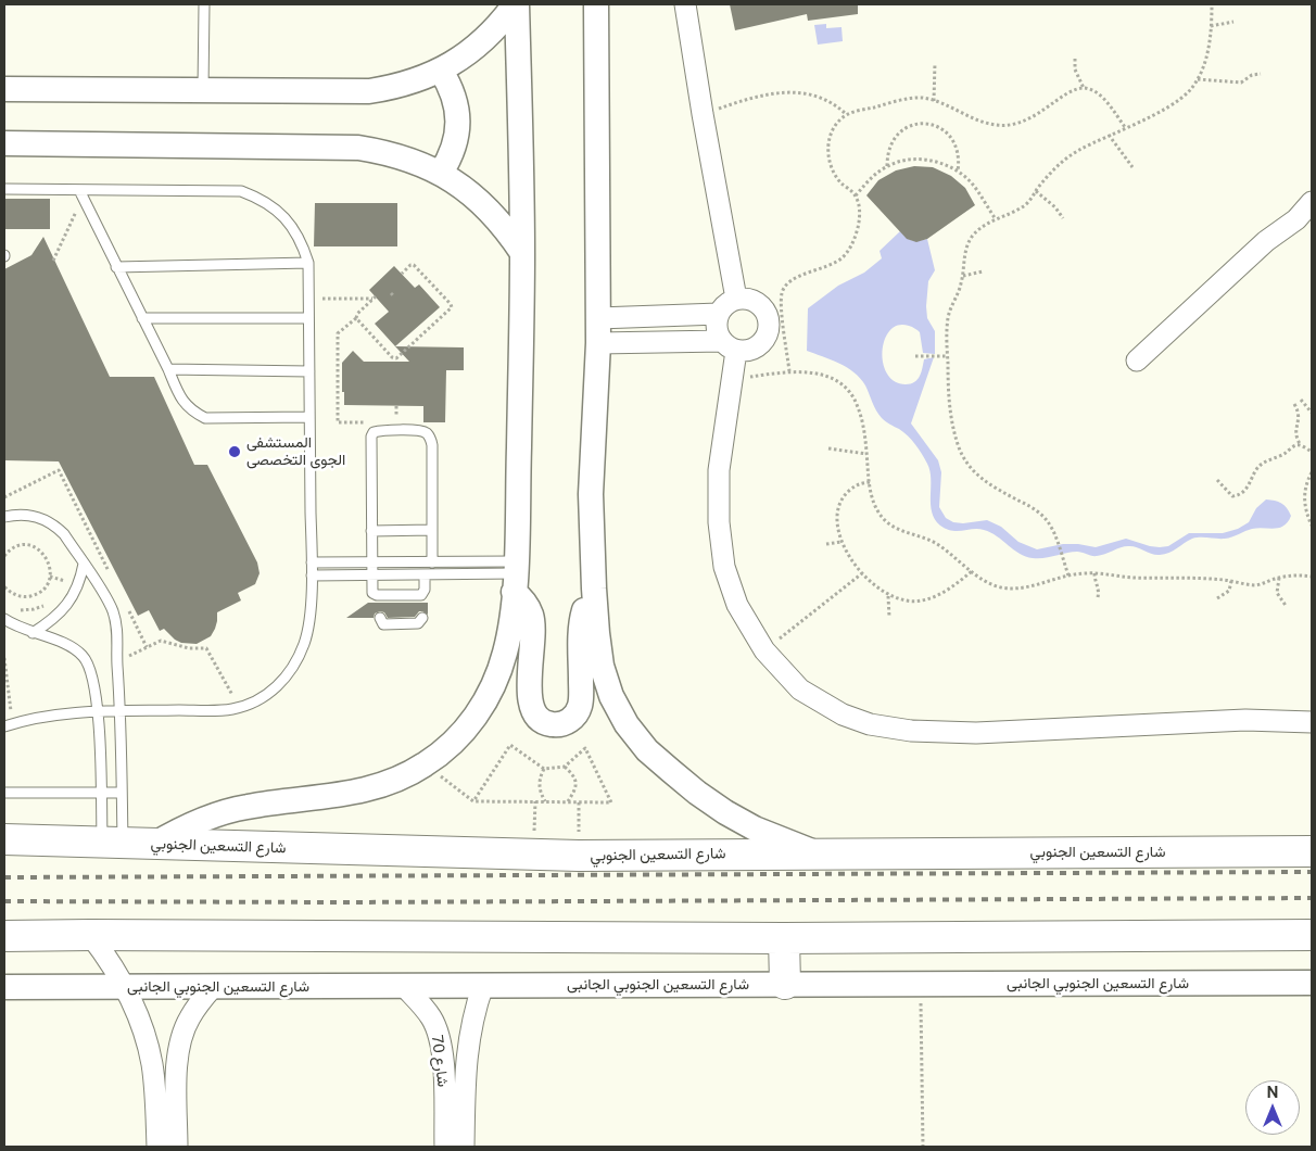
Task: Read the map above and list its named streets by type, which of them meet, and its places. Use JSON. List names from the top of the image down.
{
  "streets": {
    "highway": ["شارع التسعين الجنوبي"],
    "street": ["شارع التسعين الجنوبي الجانبى", "شارع 70"]
  },
  "crossings": [
    ["شارع التسعين الجنوبي الجانبى", "شارع 70"]
  ],
  "places": ["المستشفى الجوى التخصصى"],
  "north": "top"
}
